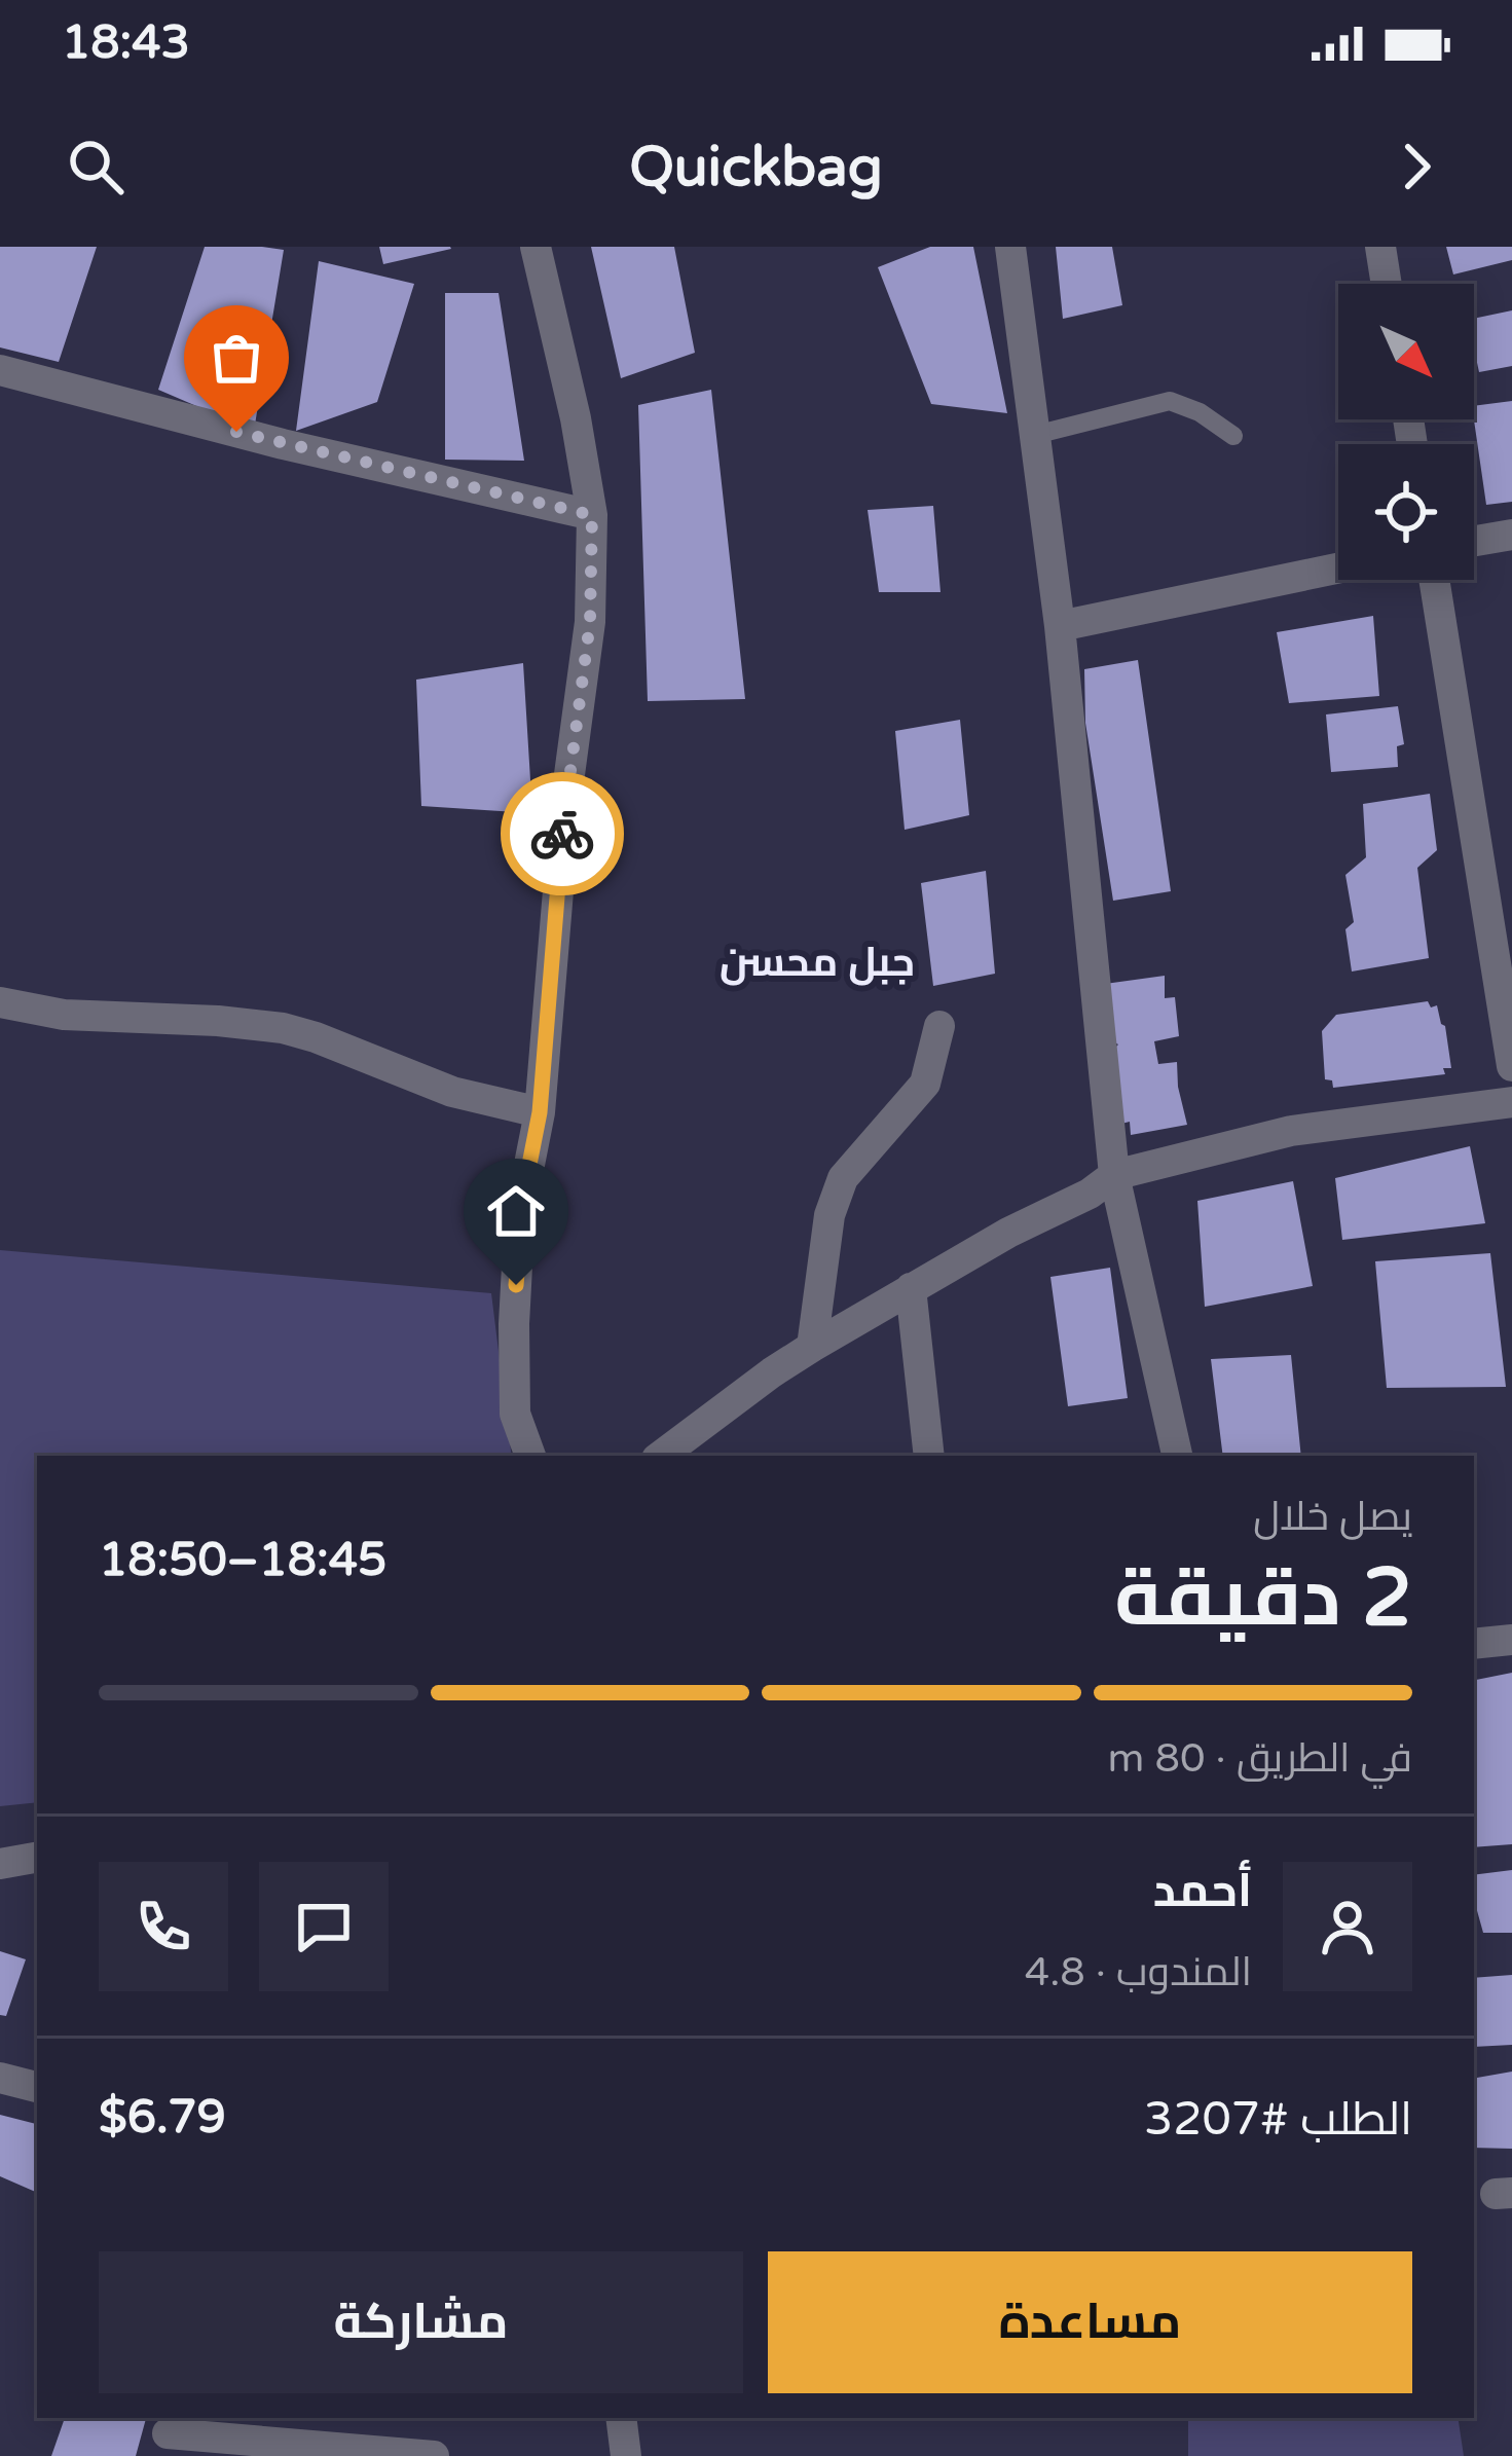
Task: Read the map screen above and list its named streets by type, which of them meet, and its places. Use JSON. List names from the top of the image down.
{
  "districts": ["جبل محسن"],
  "north": "bottom right",
  "page": {
    "status": "18:43",
    "header": "Quickbag",
    "heading": ["2 دقيقة", "يصل خلال", "18:45–18:50"],
    "panel": [
      "أحمد",
      "المندوب · 4.8",
      "الطلب #3207",
      "$6.79"
    ],
    "bar": "في الطريق · 80 m",
    "buttons": ["مساعدة", "مشاركة"]
  }
}
